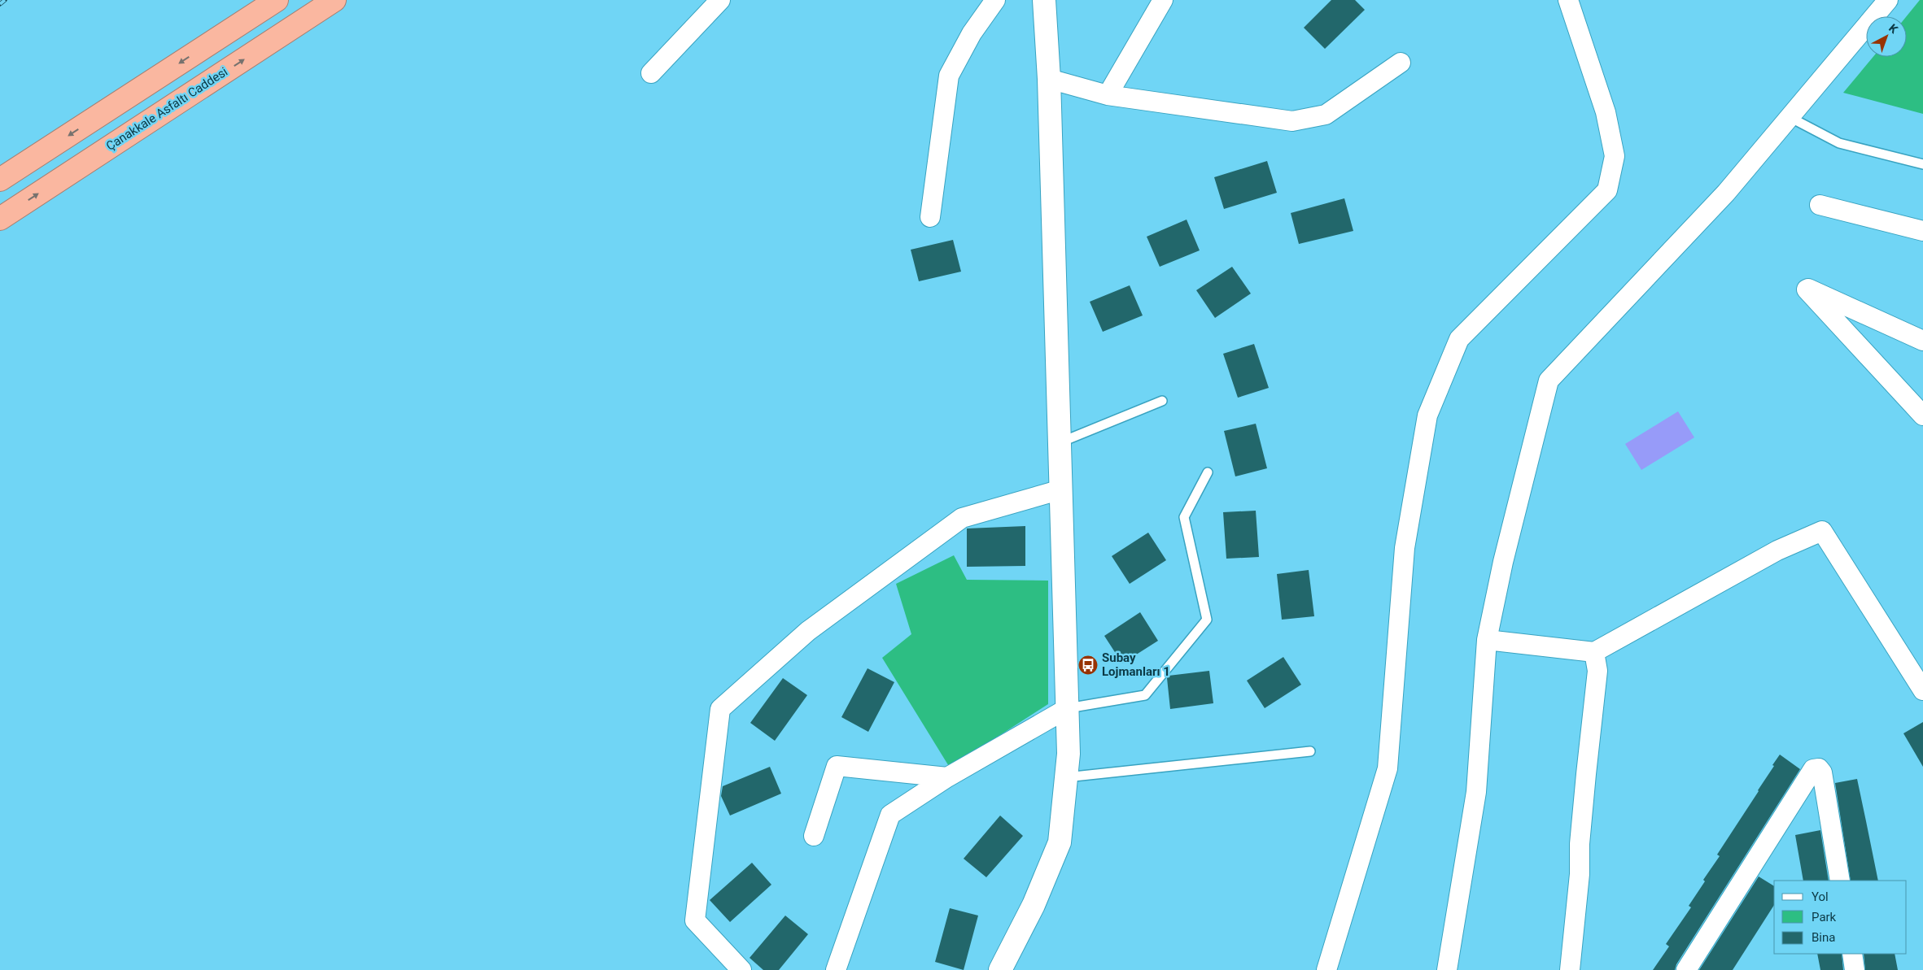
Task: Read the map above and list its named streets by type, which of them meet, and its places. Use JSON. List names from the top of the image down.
{
  "streets": {
    "highway": ["Çanakkale Asfaltı Caddesi"]
  },
  "places": {
    "bus stop": ["Subay Lojmanları 1"]
  },
  "legend": ["Yol", "Park", "Bina"],
  "north": "top right"
}
